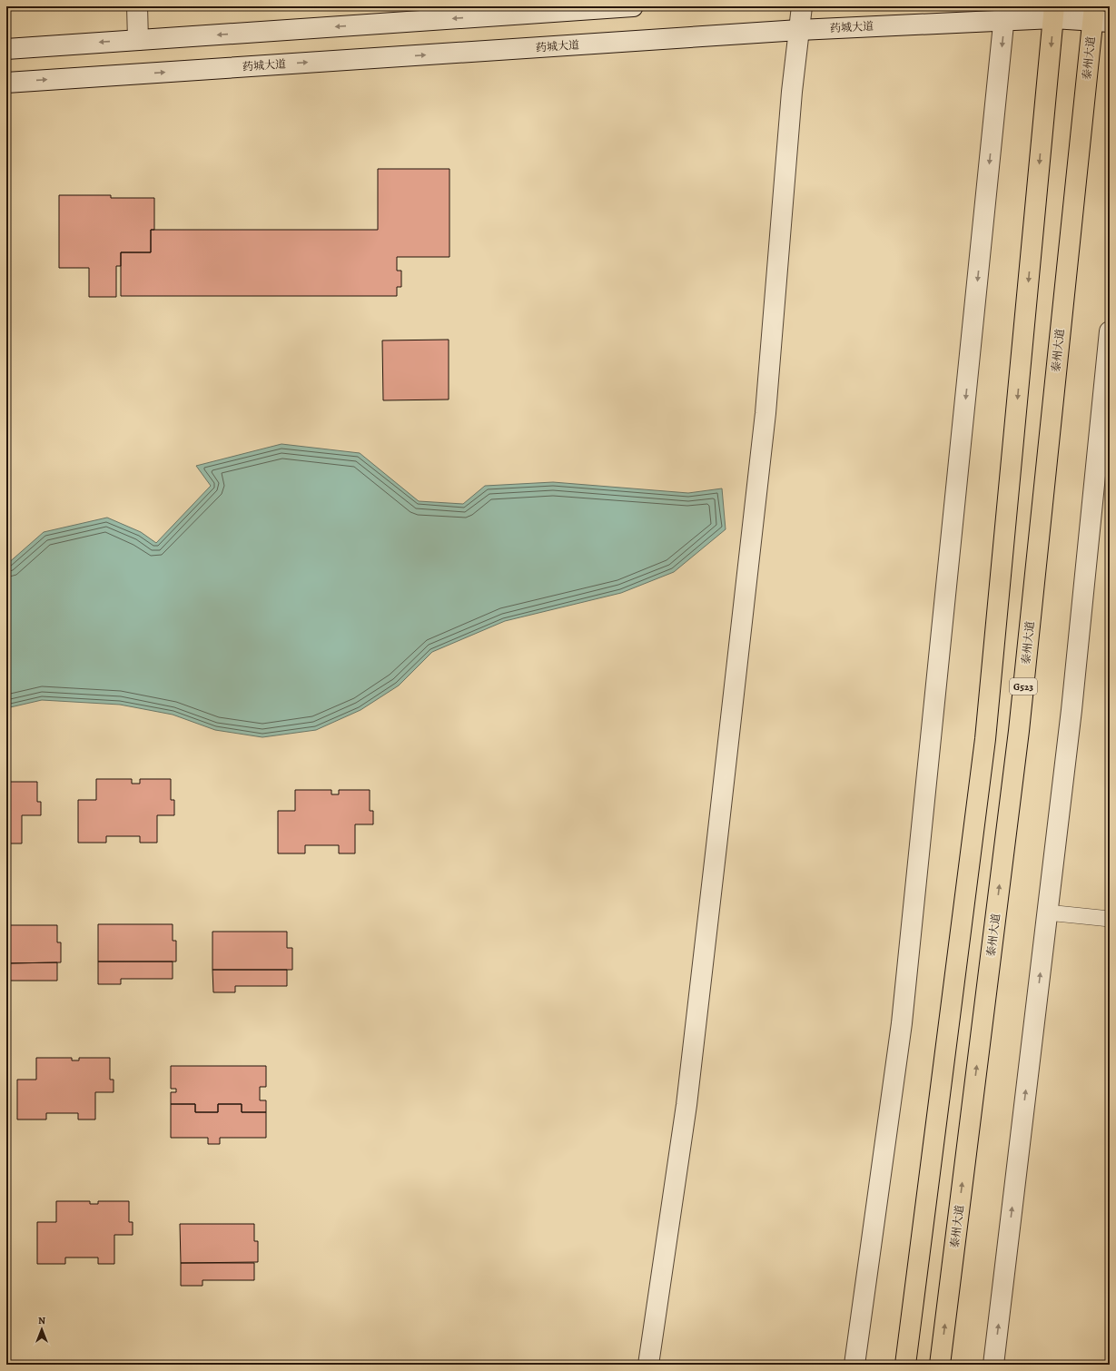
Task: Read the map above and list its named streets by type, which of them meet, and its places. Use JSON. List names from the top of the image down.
{
  "streets": {
    "highway": ["泰州大道", "G523"],
    "street": ["药城大道"]
  },
  "crossings": [
    ["药城大道", "泰州大道"]
  ],
  "north": "top"
}
